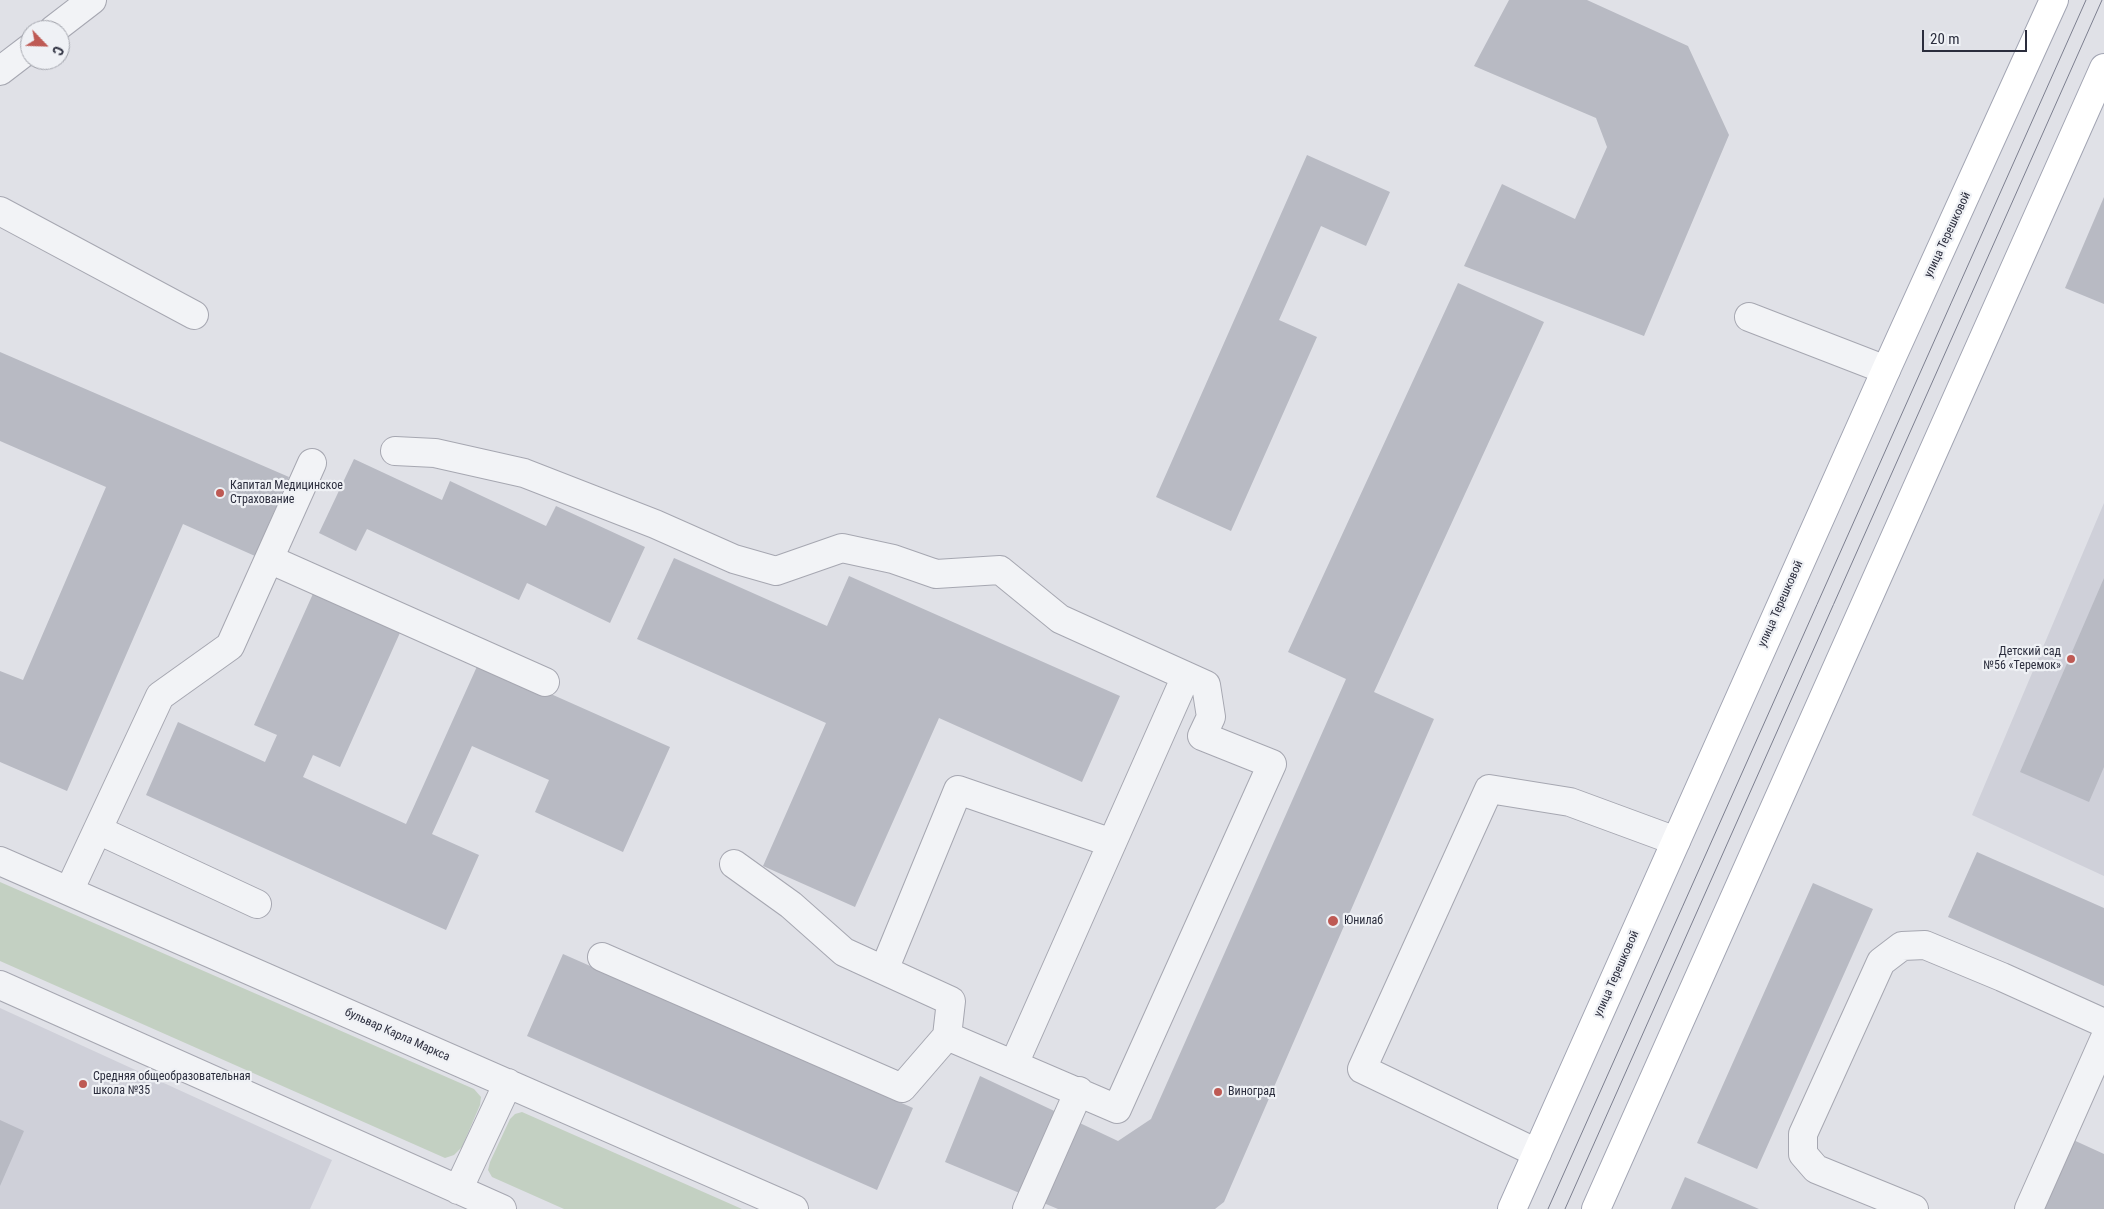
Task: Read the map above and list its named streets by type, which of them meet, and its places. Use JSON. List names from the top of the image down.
{
  "streets": {
    "main road": ["улица Терешковой"],
    "street": ["бульвар Карла Маркса"]
  },
  "places": [
    "Капитал Медицинское Страхование",
    "Детский сад №56 «Теремок»",
    "Юнилаб",
    "Средняя общеобразовательная школа №35",
    "Виноград"
  ],
  "scale_bar": "20 m",
  "north": "bottom right"
}
